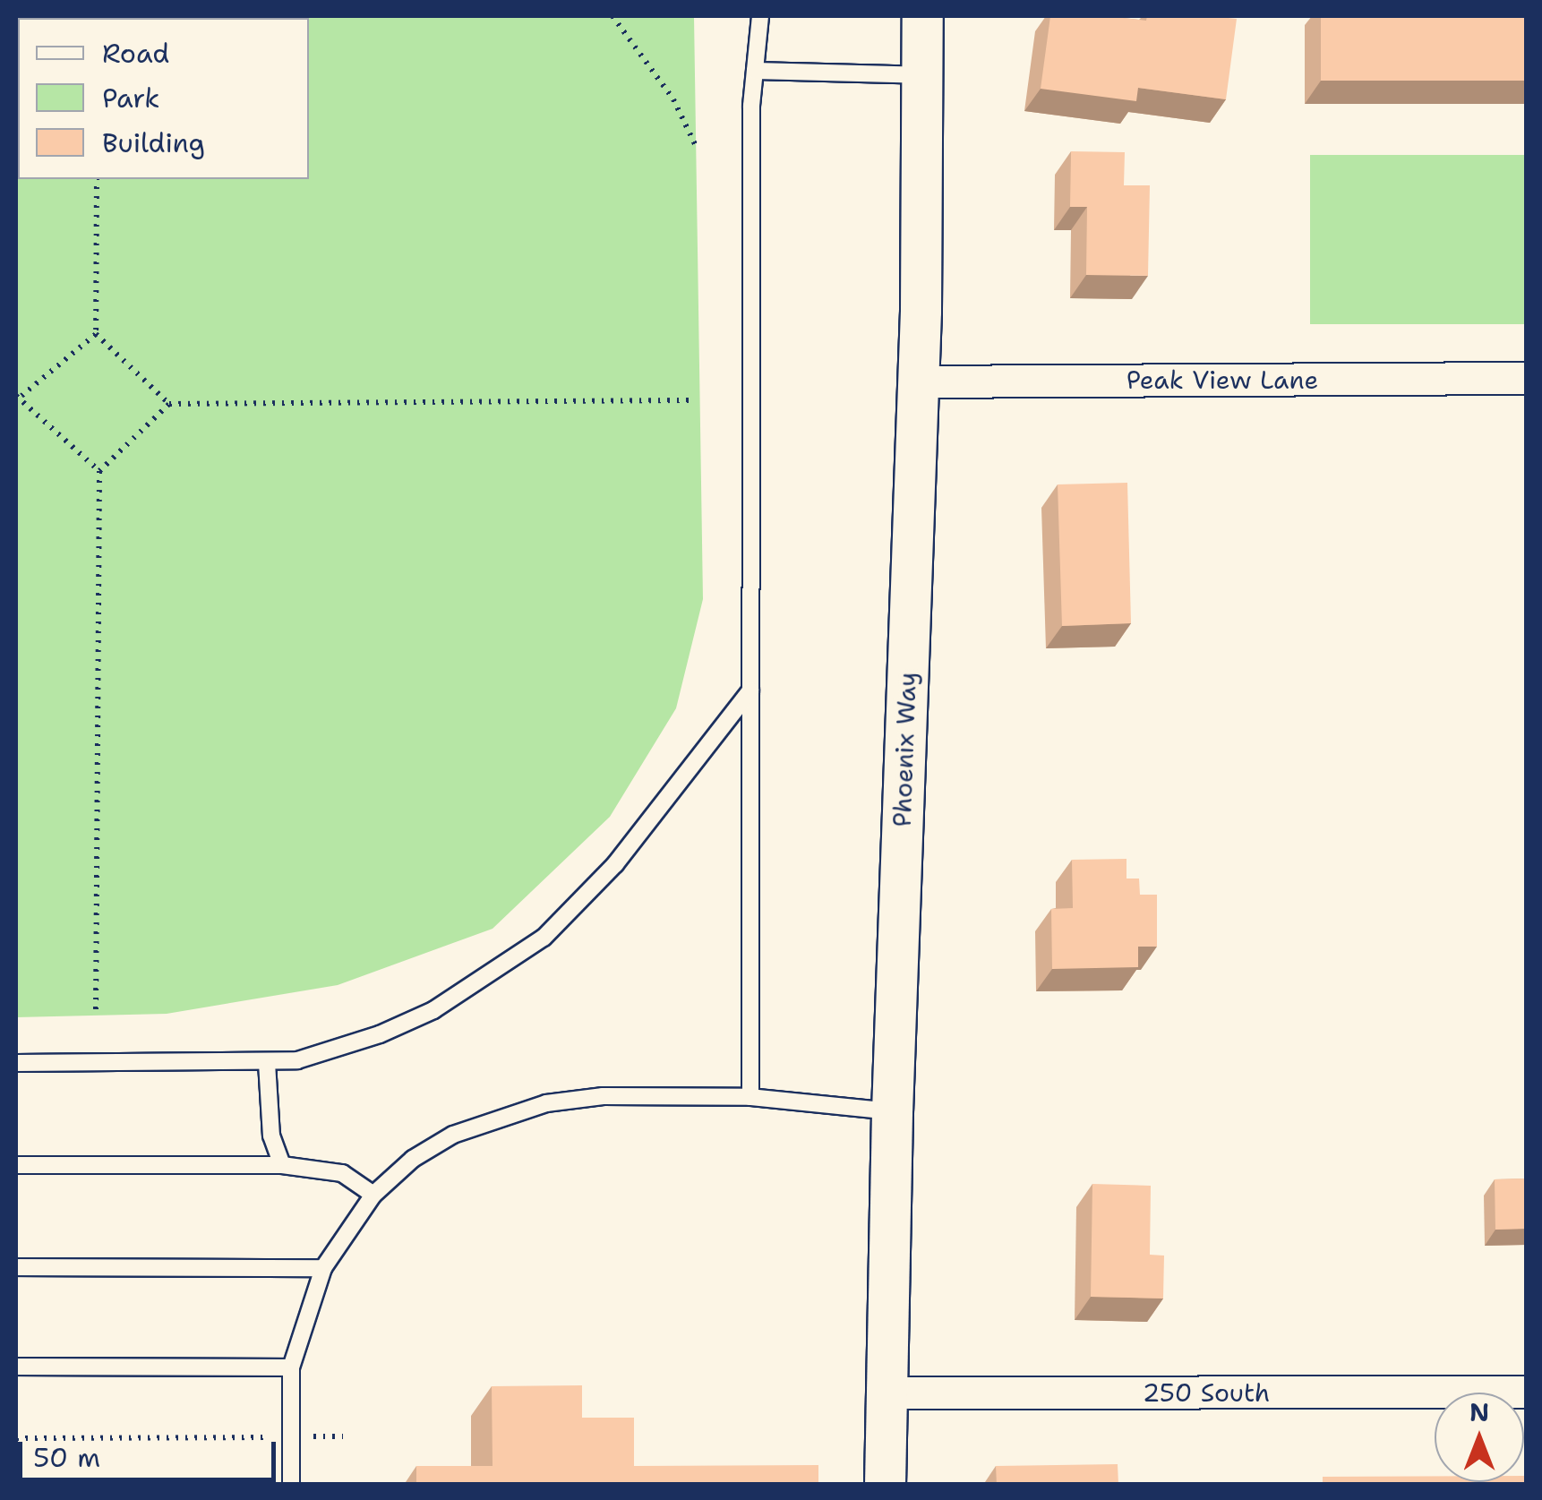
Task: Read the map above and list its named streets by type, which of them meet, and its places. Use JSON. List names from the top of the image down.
{
  "streets": {
    "street": ["Peak View Lane", "Phoenix Way", "250 South"]
  },
  "crossings": [
    ["Peak View Lane", "Phoenix Way"],
    ["Phoenix Way", "250 South"]
  ],
  "legend": ["Road", "Park", "Building"],
  "scale_bar": "50 m",
  "north": "top"
}
